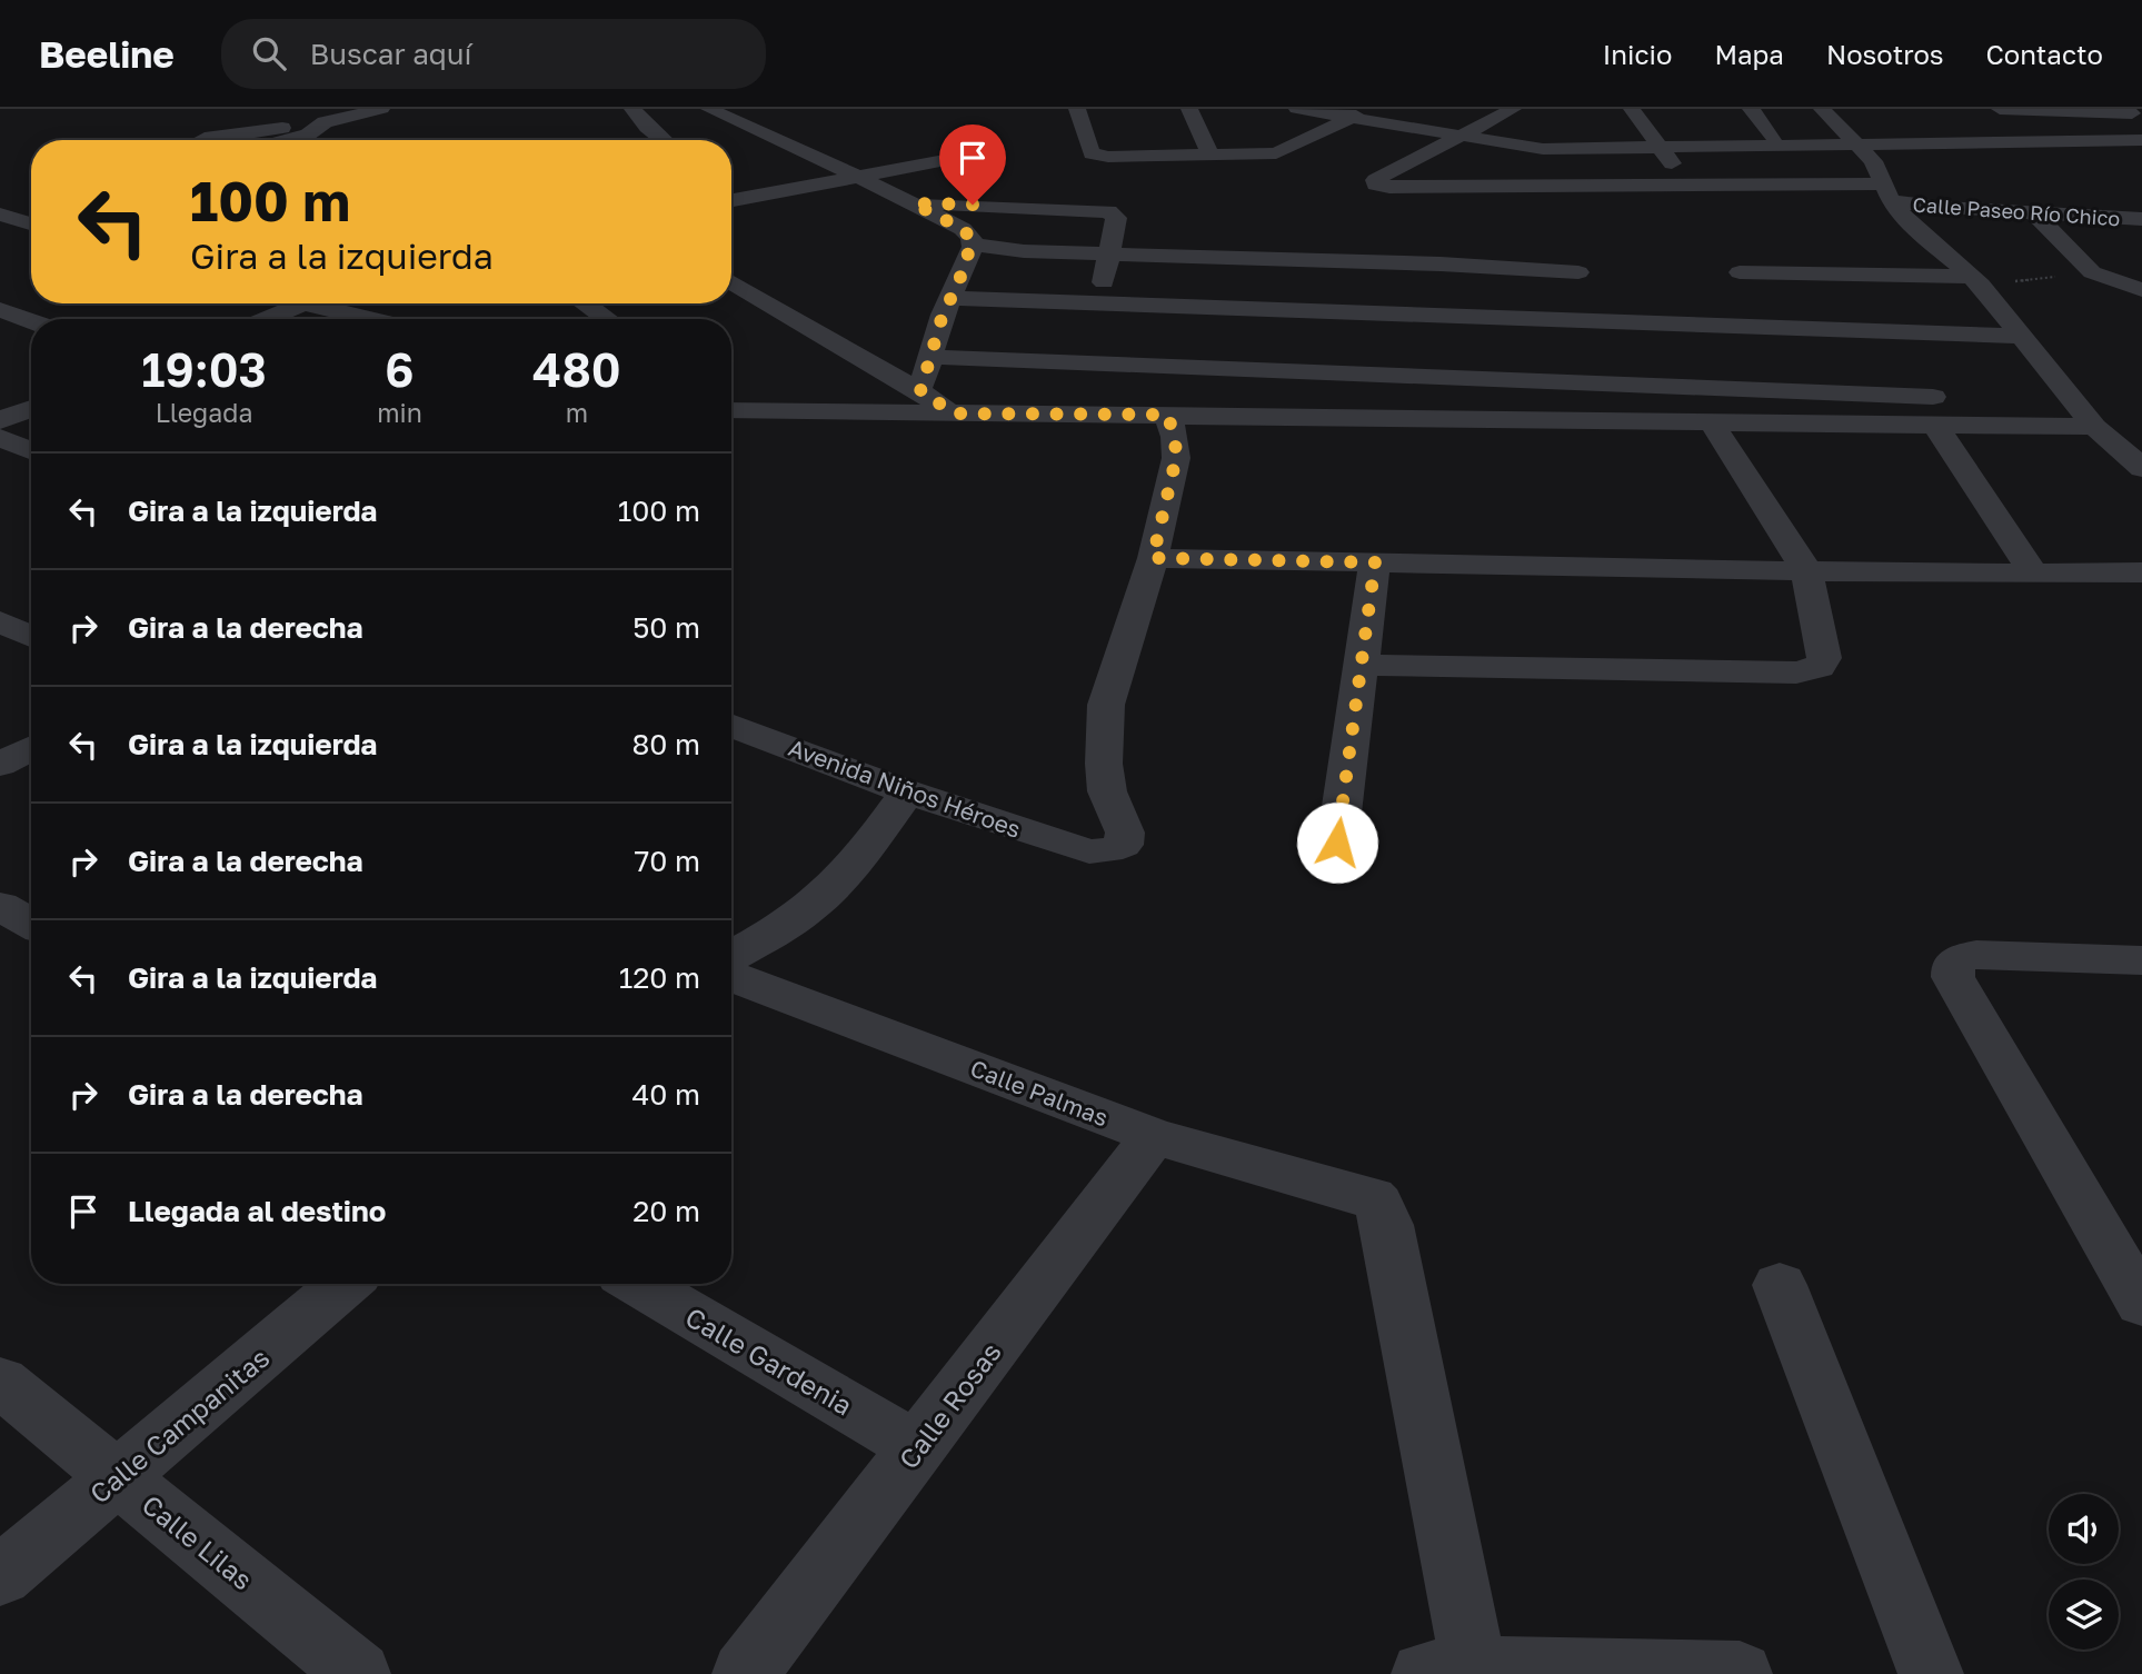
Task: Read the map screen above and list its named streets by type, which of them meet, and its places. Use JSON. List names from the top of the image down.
{
  "streets": {
    "street": [
      "Calle Paseo Río Chico",
      "Avenida Niños Héroes",
      "Calle Palmas",
      "Calle Gardenia",
      "Calle Rosas",
      "Calle Campanitas",
      "Calle Lilas"
    ]
  },
  "crossings": [
    ["Calle Palmas", "Calle Rosas"],
    ["Calle Gardenia", "Calle Rosas"],
    ["Calle Campanitas", "Calle Lilas"]
  ],
  "page": {
    "header": "Beeline",
    "search": "Buscar aquí",
    "nav": [
      "Inicio",
      "Mapa",
      "Nosotros",
      "Contacto"
    ],
    "turn": ["100 m", "Gira a la izquierda"],
    "eta": [
      "19:03",
      "Llegada",
      "6",
      "min",
      "480",
      "m"
    ],
    "list": [
      {
        "name": "Gira a la izquierda",
        "value": "100 m"
      },
      {
        "name": "Gira a la derecha",
        "value": "50 m"
      },
      {
        "name": "Gira a la izquierda",
        "value": "80 m"
      },
      {
        "name": "Gira a la derecha",
        "value": "70 m"
      },
      {
        "name": "Gira a la izquierda",
        "value": "120 m"
      },
      {
        "name": "Gira a la derecha",
        "value": "40 m"
      },
      {
        "name": "Llegada al destino",
        "value": "20 m"
      }
    ]
  }
}
